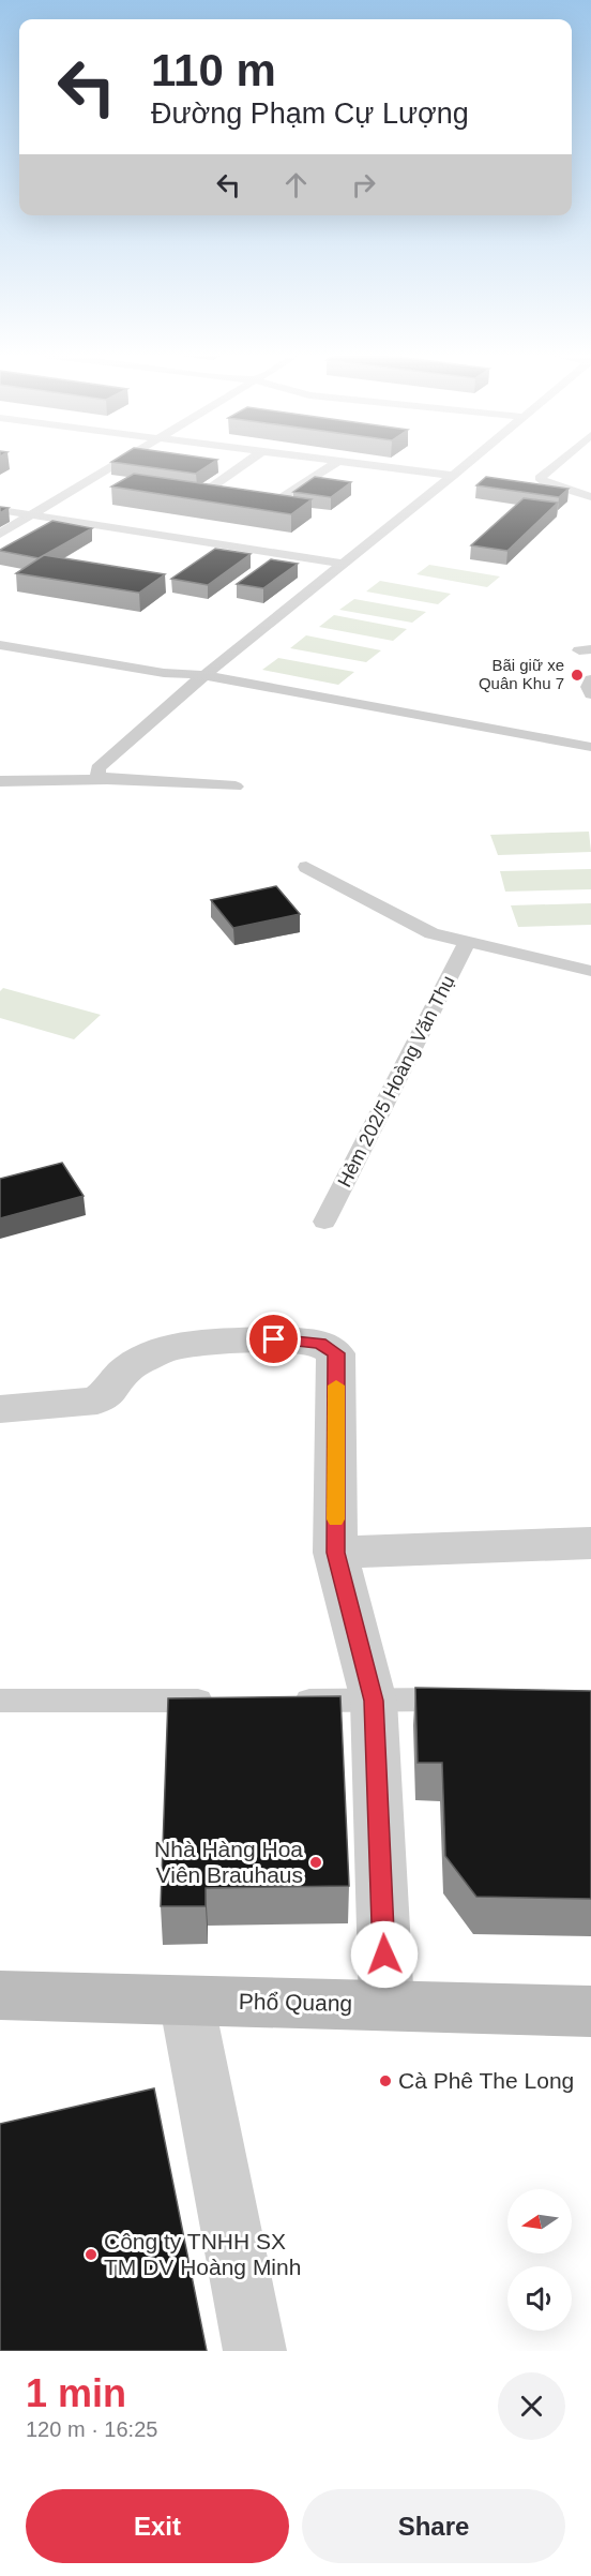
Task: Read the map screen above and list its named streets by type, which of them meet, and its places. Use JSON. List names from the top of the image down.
{
  "streets": {
    "main road": ["Phổ Quang"],
    "lane": ["Hẻm 202/5 Hoàng Văn Thụ"]
  },
  "places": [
    "Bãi giữ xe Quân Khu 7",
    "Nhà Hàng Hoa Viên Brauhaus",
    "Cà Phê The Long",
    "Công ty TNHH SX TM DV Hoàng Minh"
  ],
  "north": "left",
  "page": {
    "turn": ["110 m", "Đường Phạm Cự Lượng"],
    "heading": ["1 min", "120 m · 16:25"],
    "buttons": ["Exit", "Share"]
  }
}
